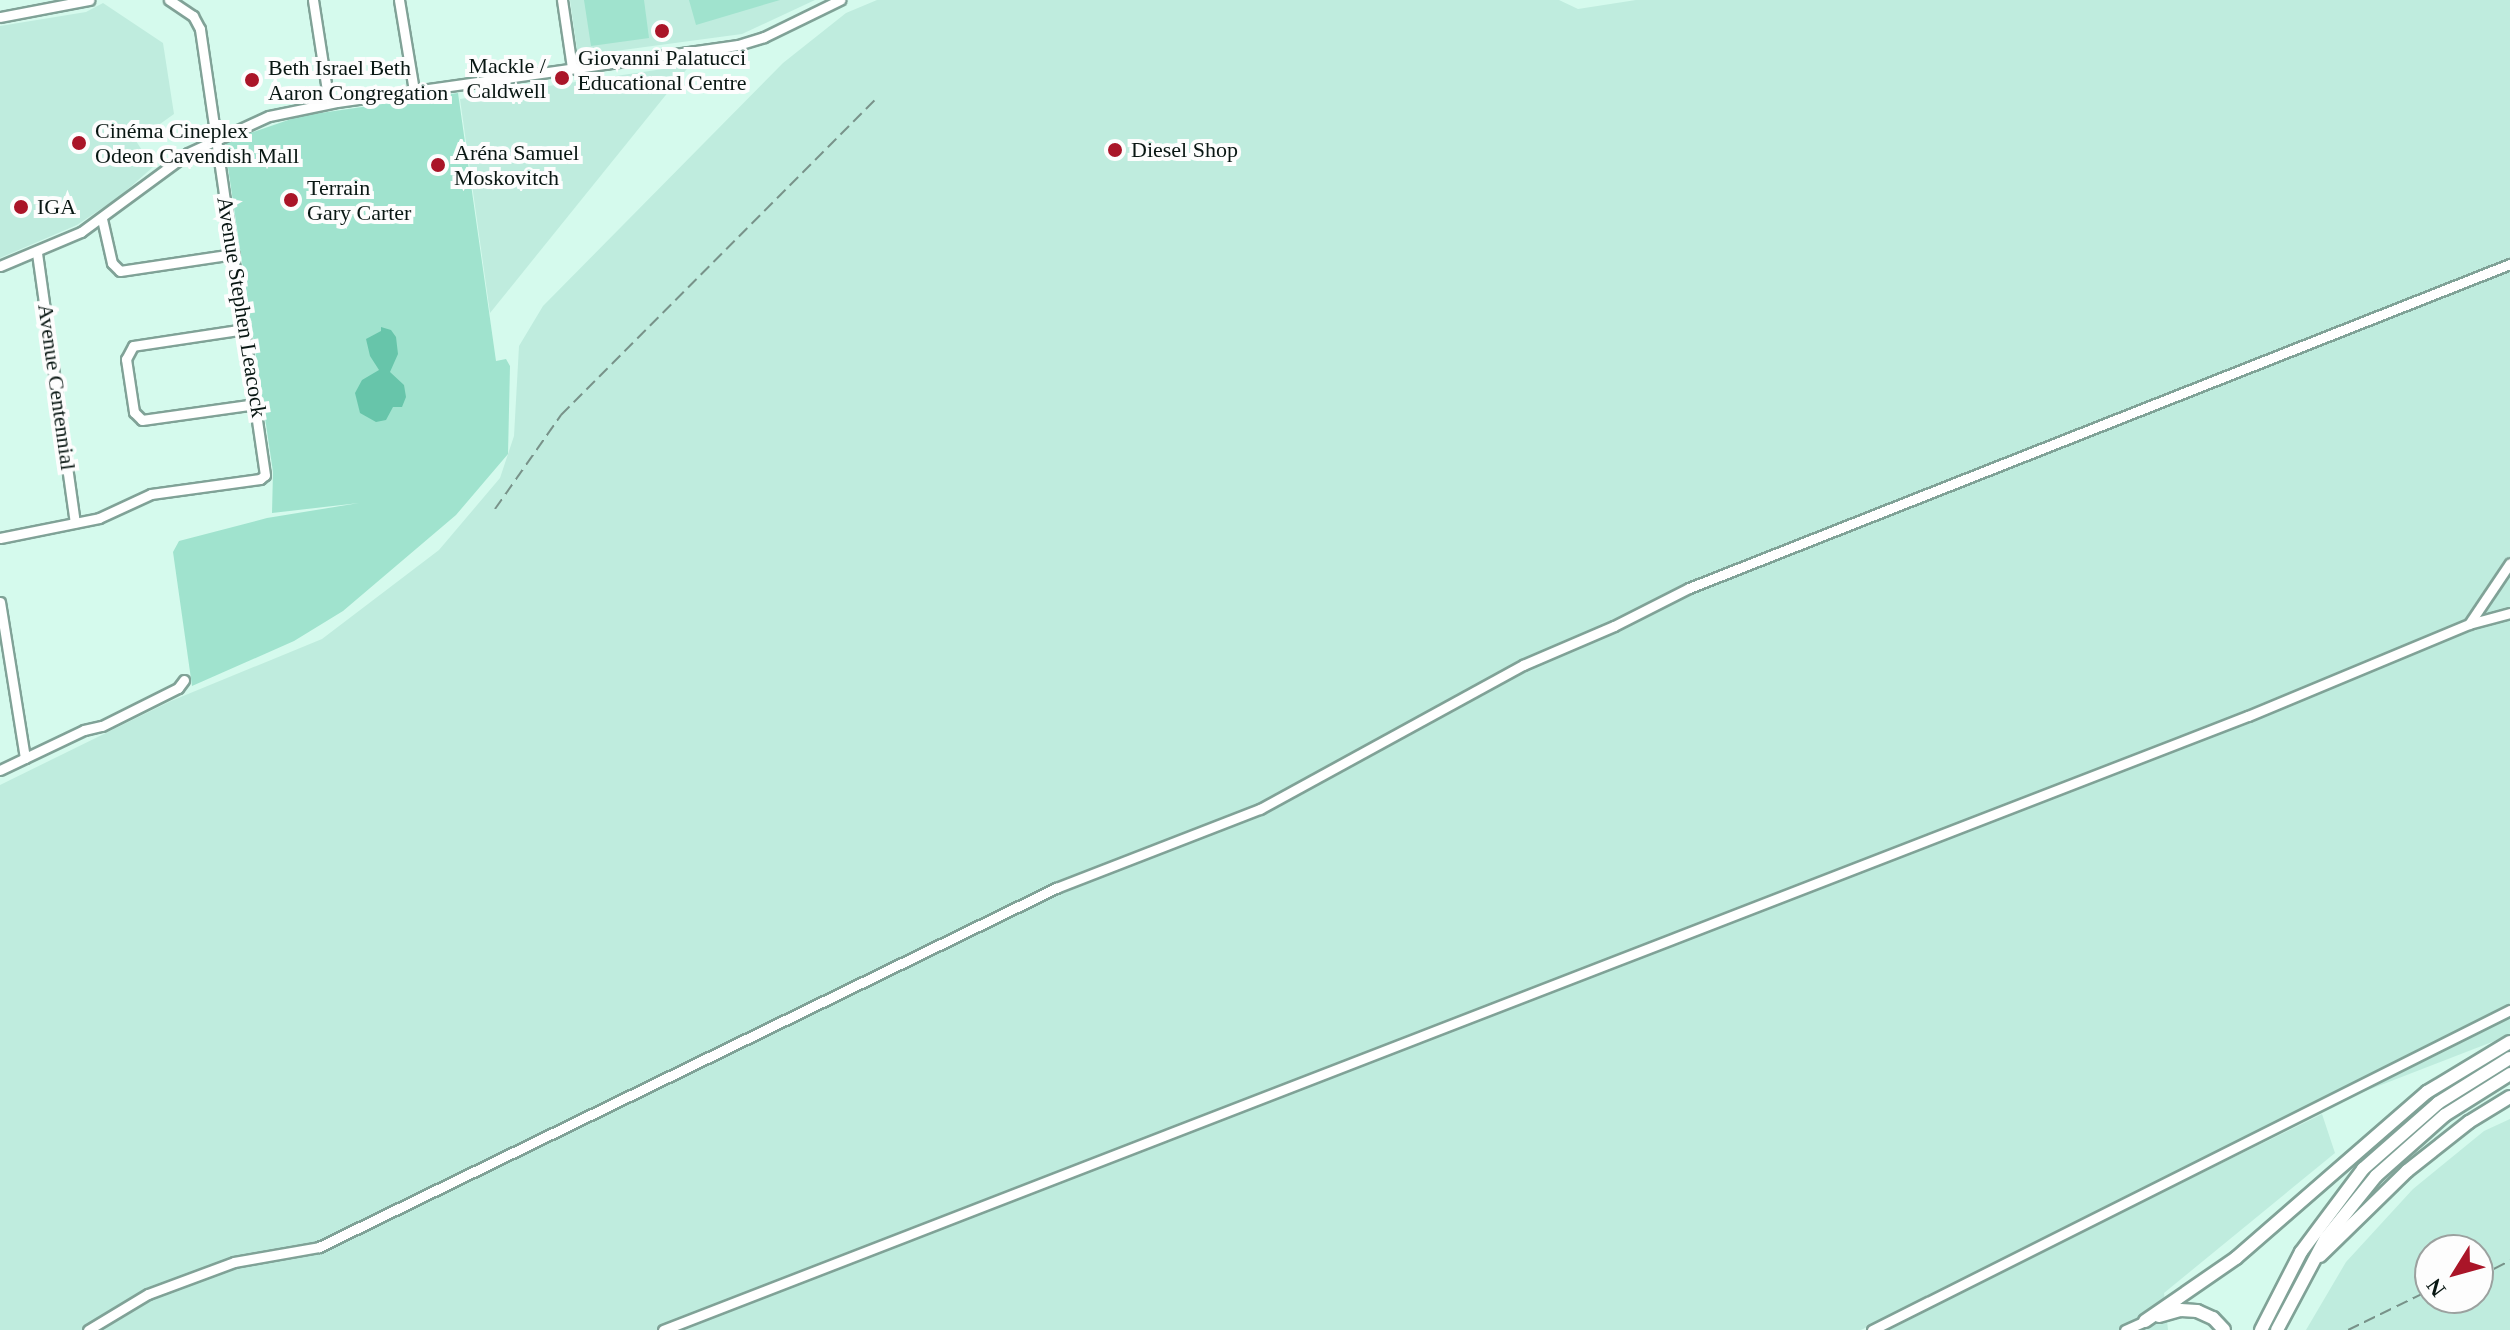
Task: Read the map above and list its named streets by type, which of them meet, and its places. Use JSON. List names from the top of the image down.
{
  "streets": {
    "street": ["Avenue Stephen Leacock", "Avenue Centennial"]
  },
  "crossings": [
    ["Avenue Stephen Leacock", "Avenue Centennial"]
  ],
  "places": [
    "Giovanni Palatucci Educational Centre",
    "Mackle / Caldwell",
    "Beth Israel Beth Aaron Congregation",
    "Cinéma Cineplex Odeon Cavendish Mall",
    "Diesel Shop",
    "Aréna Samuel Moskovitch",
    "Terrain Gary Carter",
    "IGA"
  ],
  "north": "bottom left"
}
